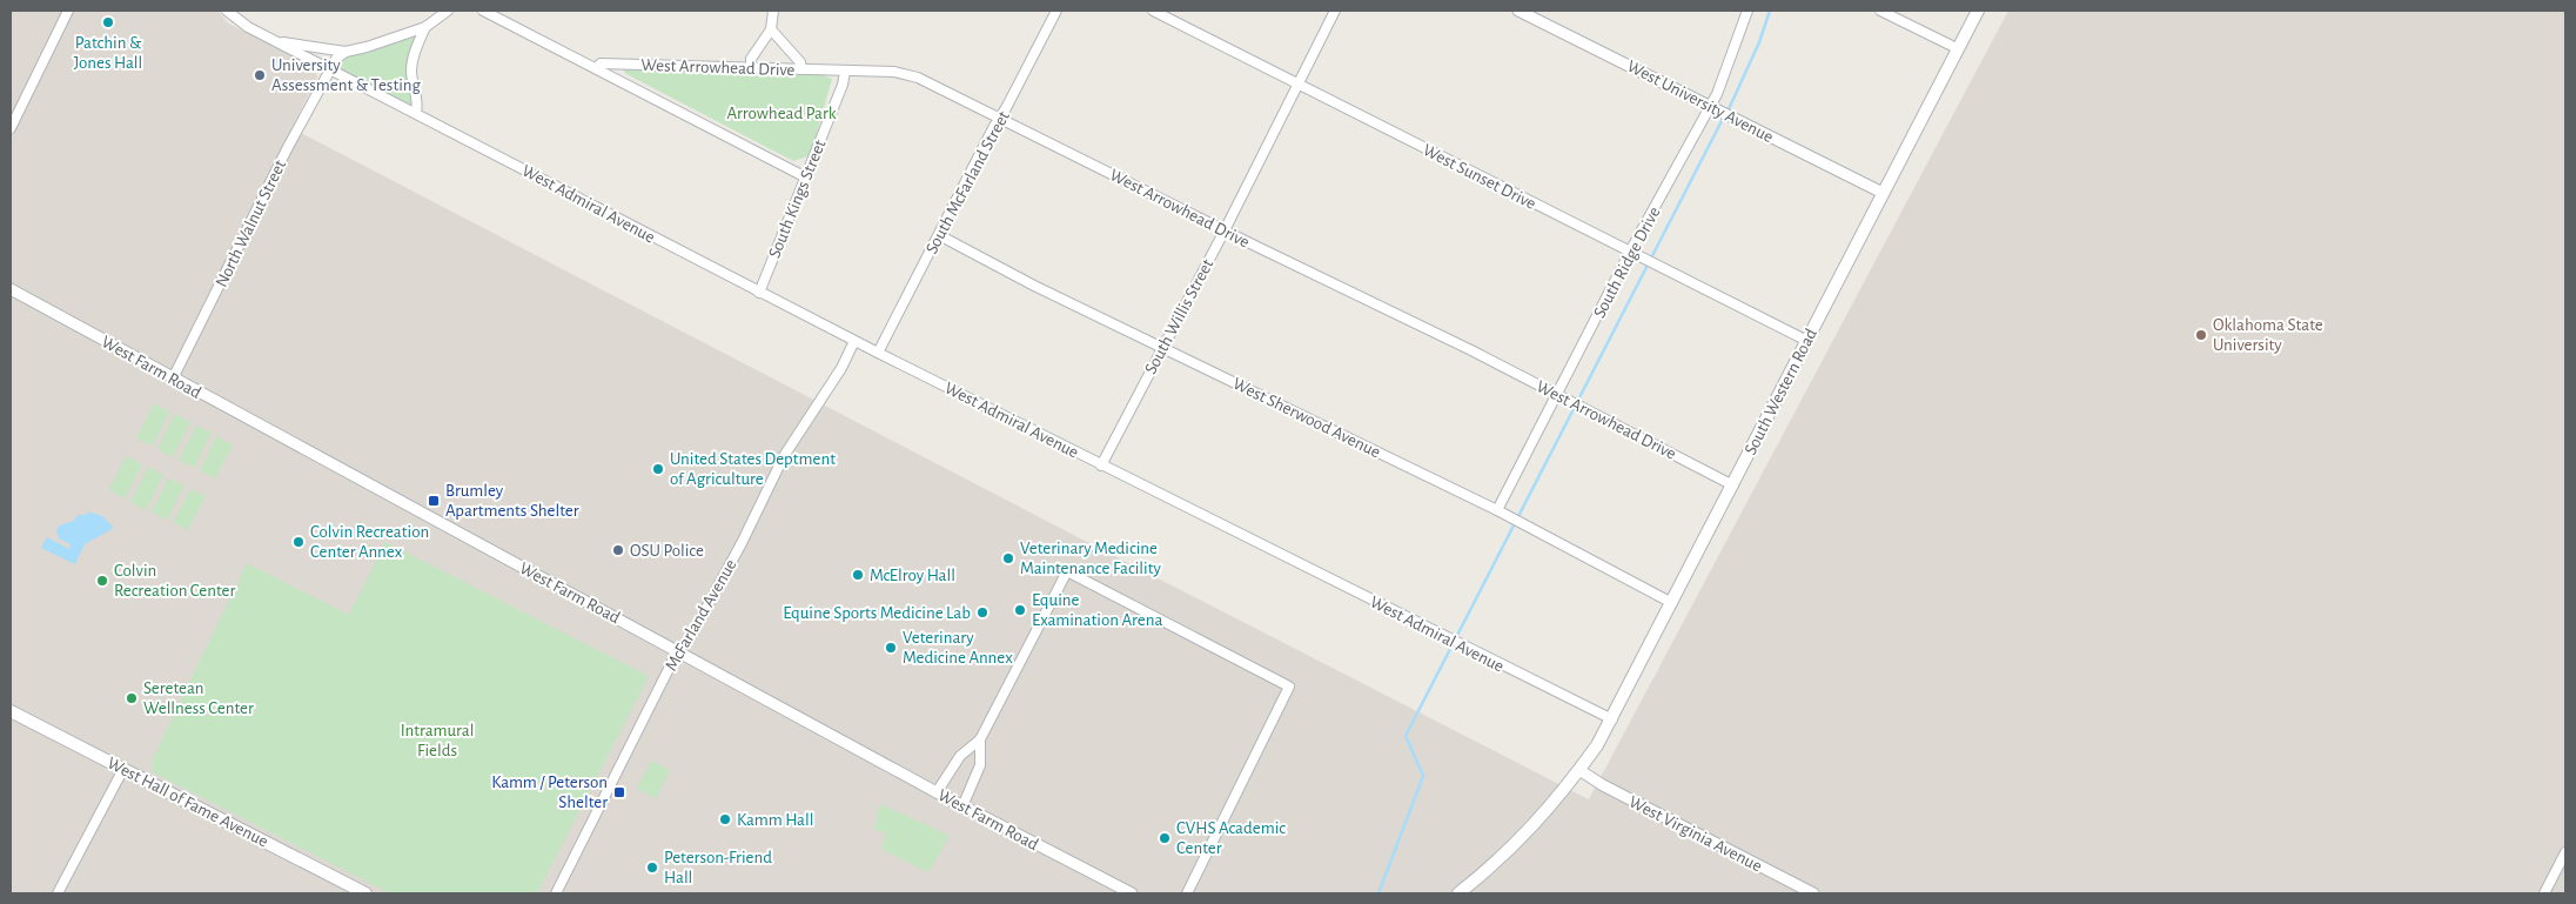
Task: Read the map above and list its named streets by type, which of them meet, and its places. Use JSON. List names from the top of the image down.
{
  "streets": {
    "main road": ["South Western Road", "West Hall of Fame Avenue"],
    "street": [
      "West Arrowhead Drive",
      "West University Avenue",
      "West Sunset Drive",
      "South McFarland Street",
      "South Kings Street",
      "West Admiral Avenue",
      "North Walnut Street",
      "South Ridge Drive",
      "South Willis Street",
      "West Farm Road",
      "West Sherwood Avenue",
      "McFarland Avenue",
      "West Virginia Avenue"
    ]
  },
  "crossings": [
    ["West Arrowhead Drive", "South McFarland Street"],
    ["West Arrowhead Drive", "South Kings Street"],
    ["West Arrowhead Drive", "South Ridge Drive"],
    ["West Arrowhead Drive", "South Willis Street"],
    ["West Arrowhead Drive", "South Western Road"],
    ["West University Avenue", "South Ridge Drive"],
    ["West University Avenue", "South Western Road"],
    ["West Sunset Drive", "South Ridge Drive"],
    ["West Sunset Drive", "South Willis Street"],
    ["West Sunset Drive", "South Western Road"],
    ["South McFarland Street", "West Admiral Avenue"],
    ["South McFarland Street", "West Sherwood Avenue"],
    ["South Kings Street", "West Admiral Avenue"],
    ["West Admiral Avenue", "North Walnut Street"],
    ["West Admiral Avenue", "South Willis Street"],
    ["West Admiral Avenue", "South Western Road"],
    ["West Admiral Avenue", "McFarland Avenue"],
    ["North Walnut Street", "West Farm Road"],
    ["South Ridge Drive", "West Sherwood Avenue"],
    ["South Willis Street", "West Sherwood Avenue"],
    ["West Farm Road", "McFarland Avenue"],
    ["South Western Road", "West Sherwood Avenue"],
    ["South Western Road", "West Virginia Avenue"]
  ],
  "parks": ["Arrowhead Park", "Intramural Fields"],
  "places": {
    "other": [
      "Patchin & Jones Hall",
      "University Assessment & Testing",
      "Oklahoma State University",
      "United States Deptment of Agriculture",
      "Colvin Recreation Center Annex",
      "OSU Police",
      "Veterinary Medicine Maintenance Facility",
      "McElroy Hall",
      "Colvin Recreation Center",
      "Equine Examination Arena",
      "Equine Sports Medicine Lab",
      "Veterinary Medicine Annex",
      "Seretean Wellness Center",
      "Kamm Hall",
      "CVHS Academic Center",
      "Peterson-Friend Hall"
    ],
    "transit": ["Brumley Apartments Shelter", "Kamm / Peterson Shelter"]
  }
}
